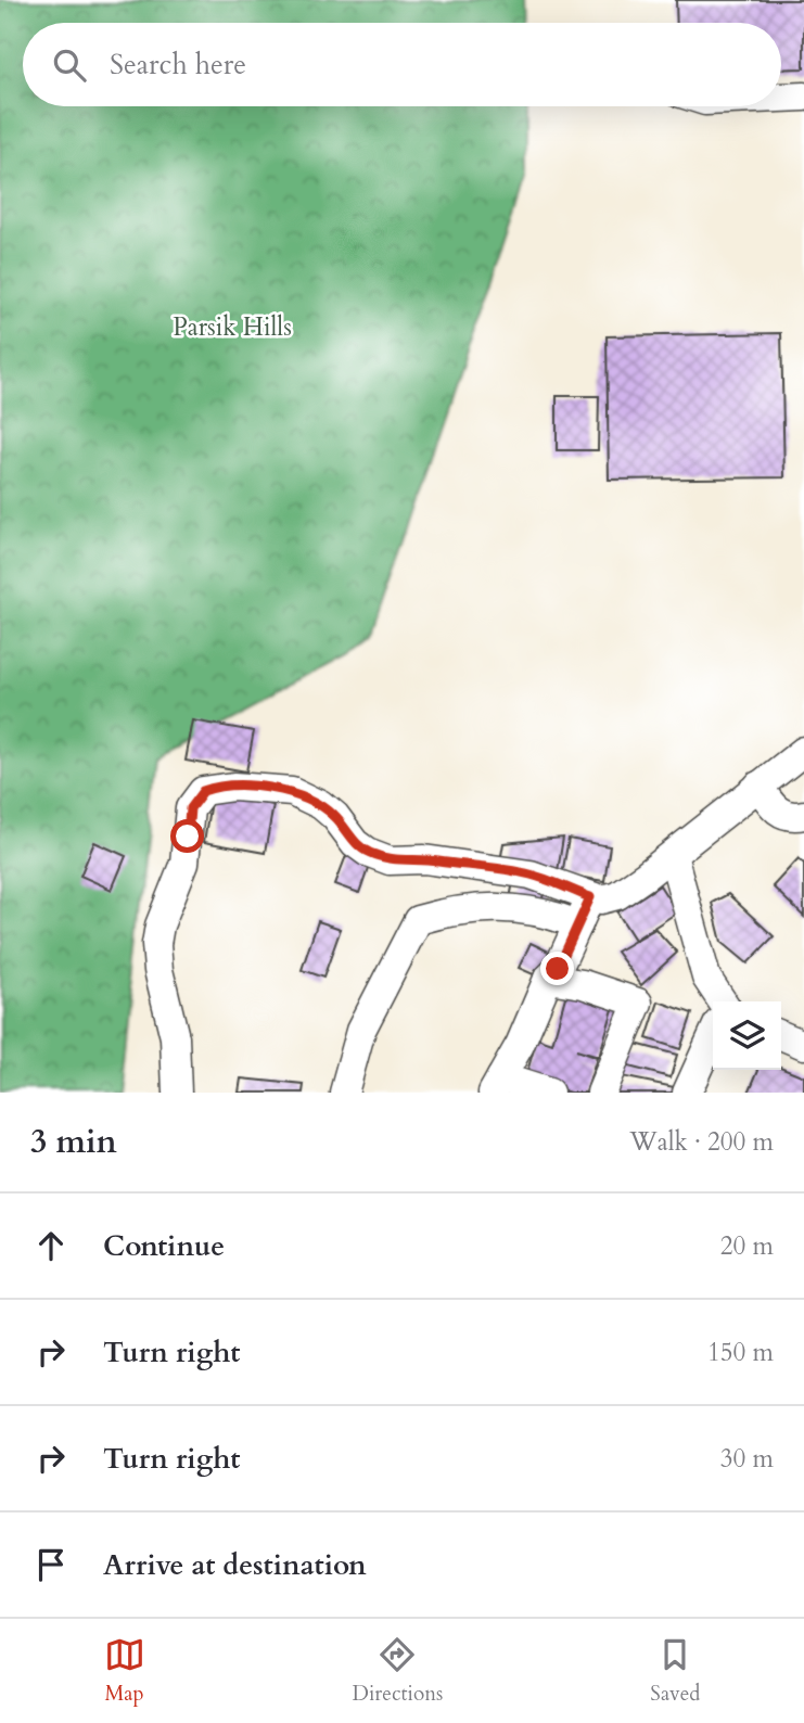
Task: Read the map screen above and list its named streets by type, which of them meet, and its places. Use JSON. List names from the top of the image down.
{
  "parks": ["Parsik Hills"],
  "page": {
    "search": "Search here",
    "heading": ["3 min", "Walk · 200 m"],
    "list": [
      ["Continue", "20 m"],
      ["Turn right", "150 m"],
      ["Turn right", "30 m"],
      "Arrive at destination"
    ],
    "nav": ["Map", "Directions", "Saved"]
  }
}
